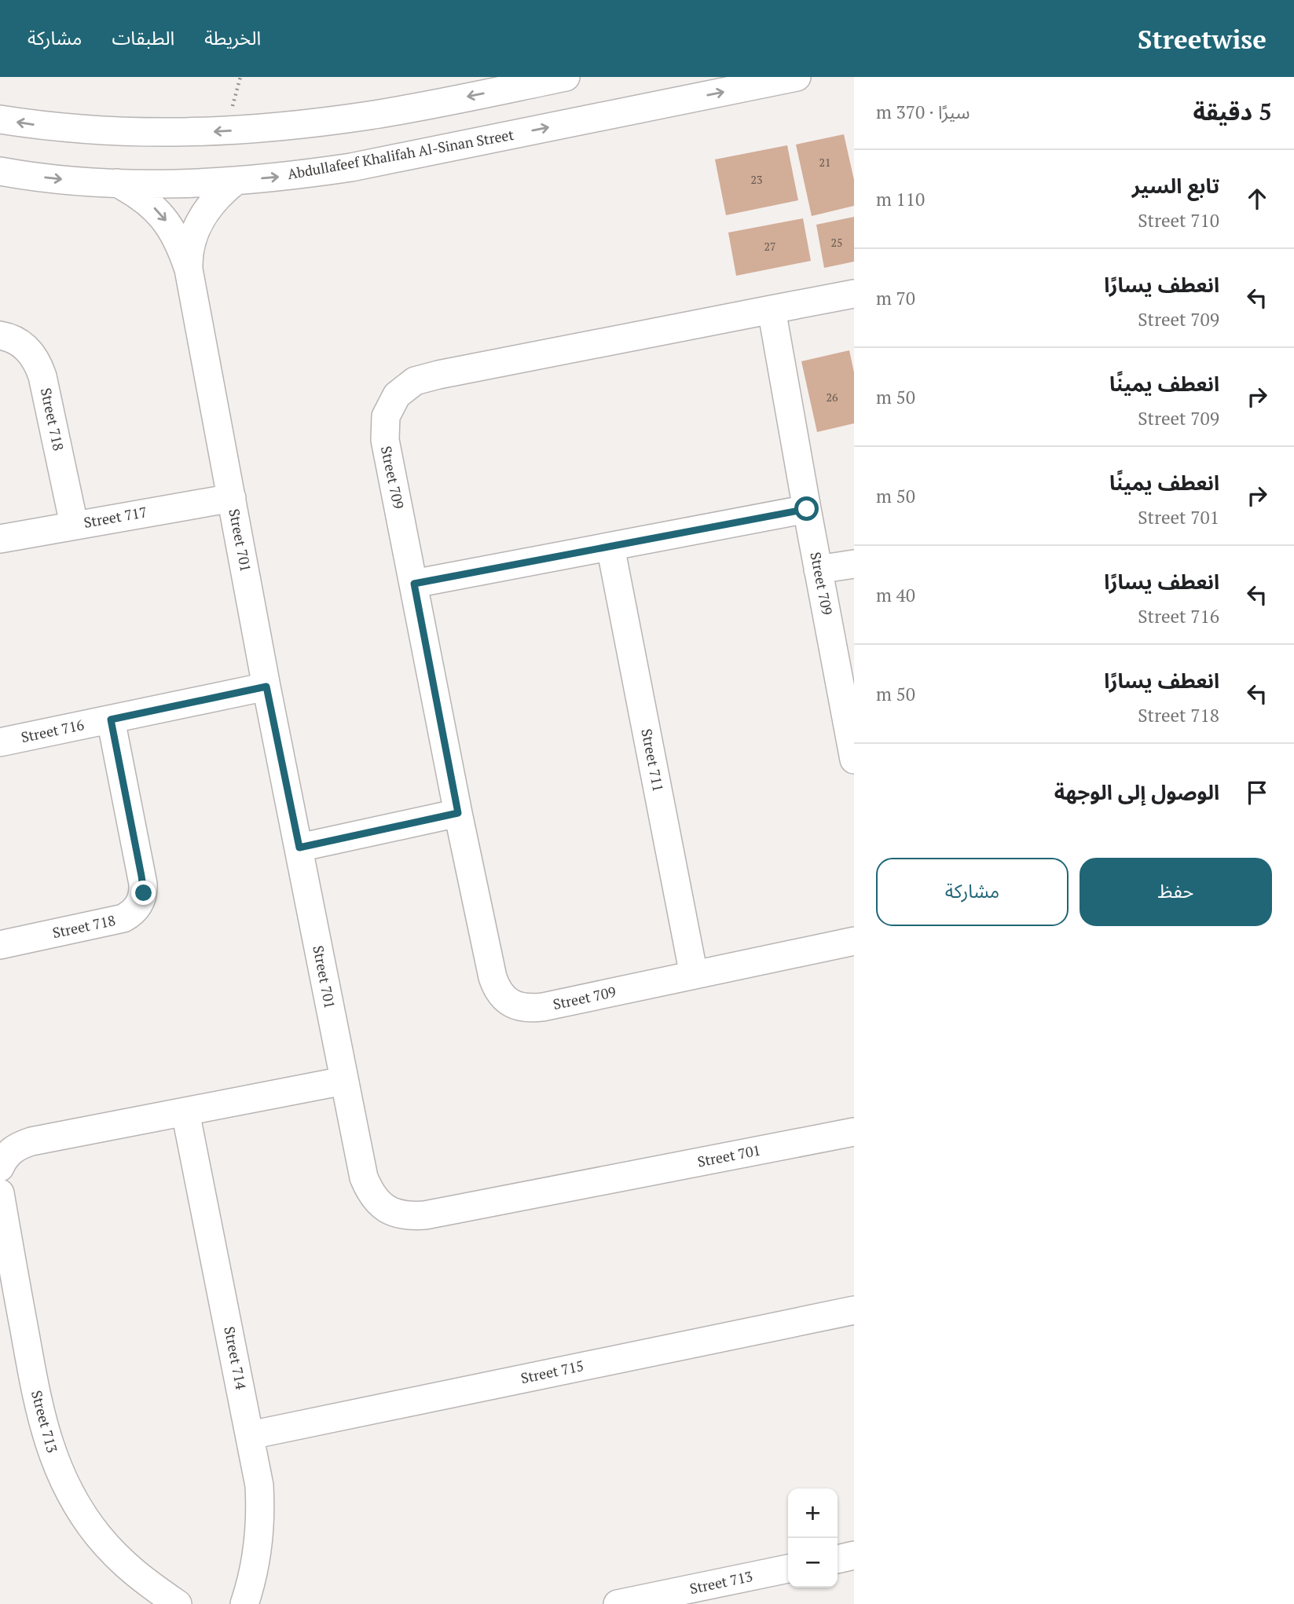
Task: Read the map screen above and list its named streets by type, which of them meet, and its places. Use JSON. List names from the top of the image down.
{
  "streets": {
    "street": [
      "Abdullafeef Khalifah Al-Sinan Street",
      "Street 718",
      "Street 709",
      "Street 717",
      "Street 701",
      "Street 716",
      "Street 711",
      "Street 714",
      "Street 715",
      "Street 713"
    ]
  },
  "crossings": [
    ["Abdullafeef Khalifah Al-Sinan Street", "Street 701"],
    ["Street 718", "Street 717"],
    ["Street 718", "Street 716"],
    ["Street 709", "Street 711"],
    ["Street 717", "Street 701"],
    ["Street 701", "Street 716"],
    ["Street 714", "Street 715"]
  ],
  "house_numbers": [
    "21",
    "23",
    "25",
    "27",
    "26"
  ],
  "page": {
    "header": "Streetwise",
    "nav": ["الخريطة", "الطبقات", "مشاركة"],
    "heading": ["5 دقيقة", "سيرًا · 370 m"],
    "list": [
      ["تابع السير", "Street 710", "110 m"],
      ["انعطف يسارًا", "Street 709", "70 m"],
      ["انعطف يمينًا", "Street 709", "50 m"],
      ["انعطف يمينًا", "Street 701", "50 m"],
      ["انعطف يسارًا", "Street 716", "40 m"],
      ["انعطف يسارًا", "Street 718", "50 m"],
      "الوصول إلى الوجهة"
    ],
    "buttons": ["حفظ", "مشاركة"],
    "map_buttons": ["+", "−"]
  }
}
